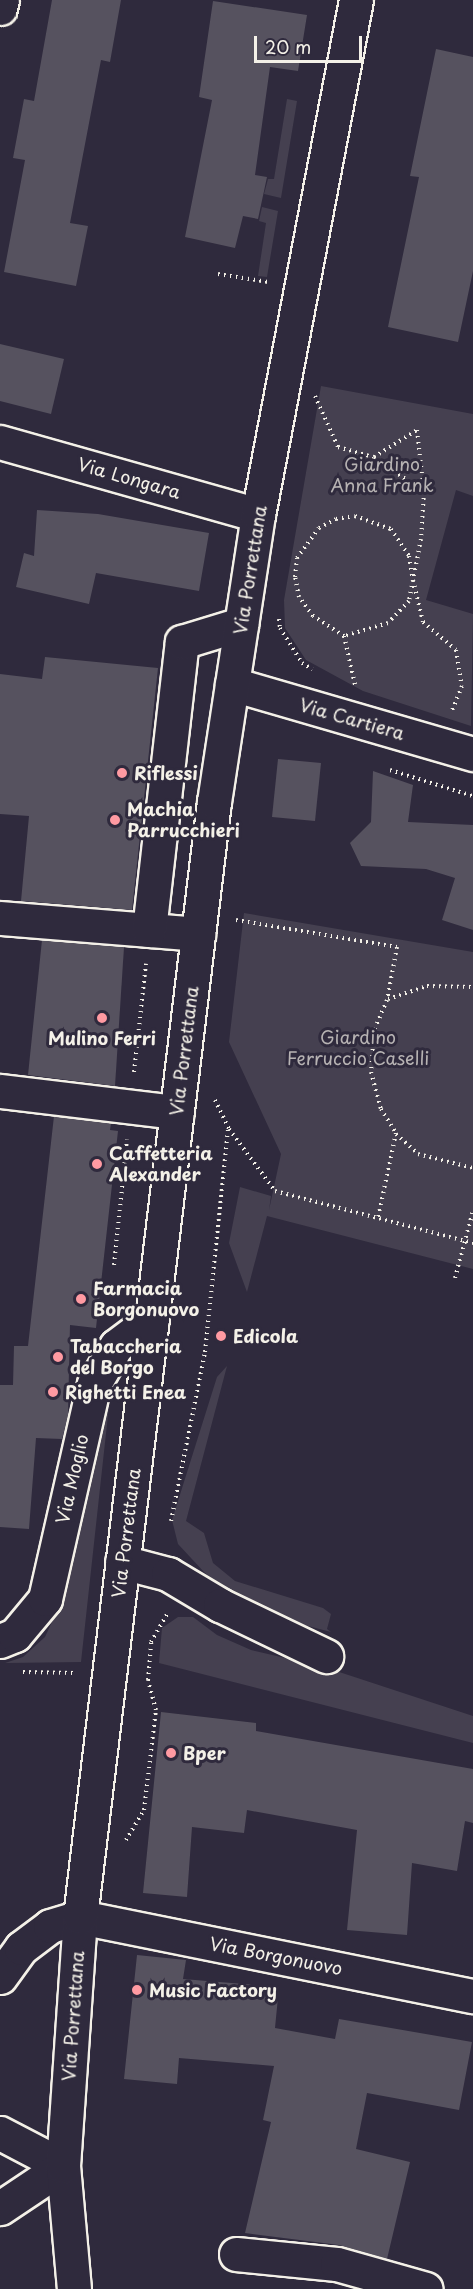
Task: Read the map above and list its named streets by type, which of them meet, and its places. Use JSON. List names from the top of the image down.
{
  "streets": {
    "main road": [
      "Via Longara",
      "Via Porrettana",
      "Via Cartiera",
      "Via Moglio",
      "Via Borgonuovo"
    ]
  },
  "crossings": [
    ["Via Longara", "Via Porrettana"],
    ["Via Porrettana", "Via Cartiera"],
    ["Via Porrettana", "Via Moglio"],
    ["Via Porrettana", "Via Borgonuovo"]
  ],
  "parks": ["Giardino Anna Frank", "Giardino Ferruccio Caselli"],
  "places": [
    "Riflessi",
    "Machia Parrucchieri",
    "Mulino Ferri",
    "Caffetteria Alexander",
    "Farmacia Borgonuovo",
    "Edicola",
    "Tabaccheria del Borgo",
    "Righetti Enea",
    "Bper",
    "Music Factory"
  ],
  "scale_bar": "20 m"
}
